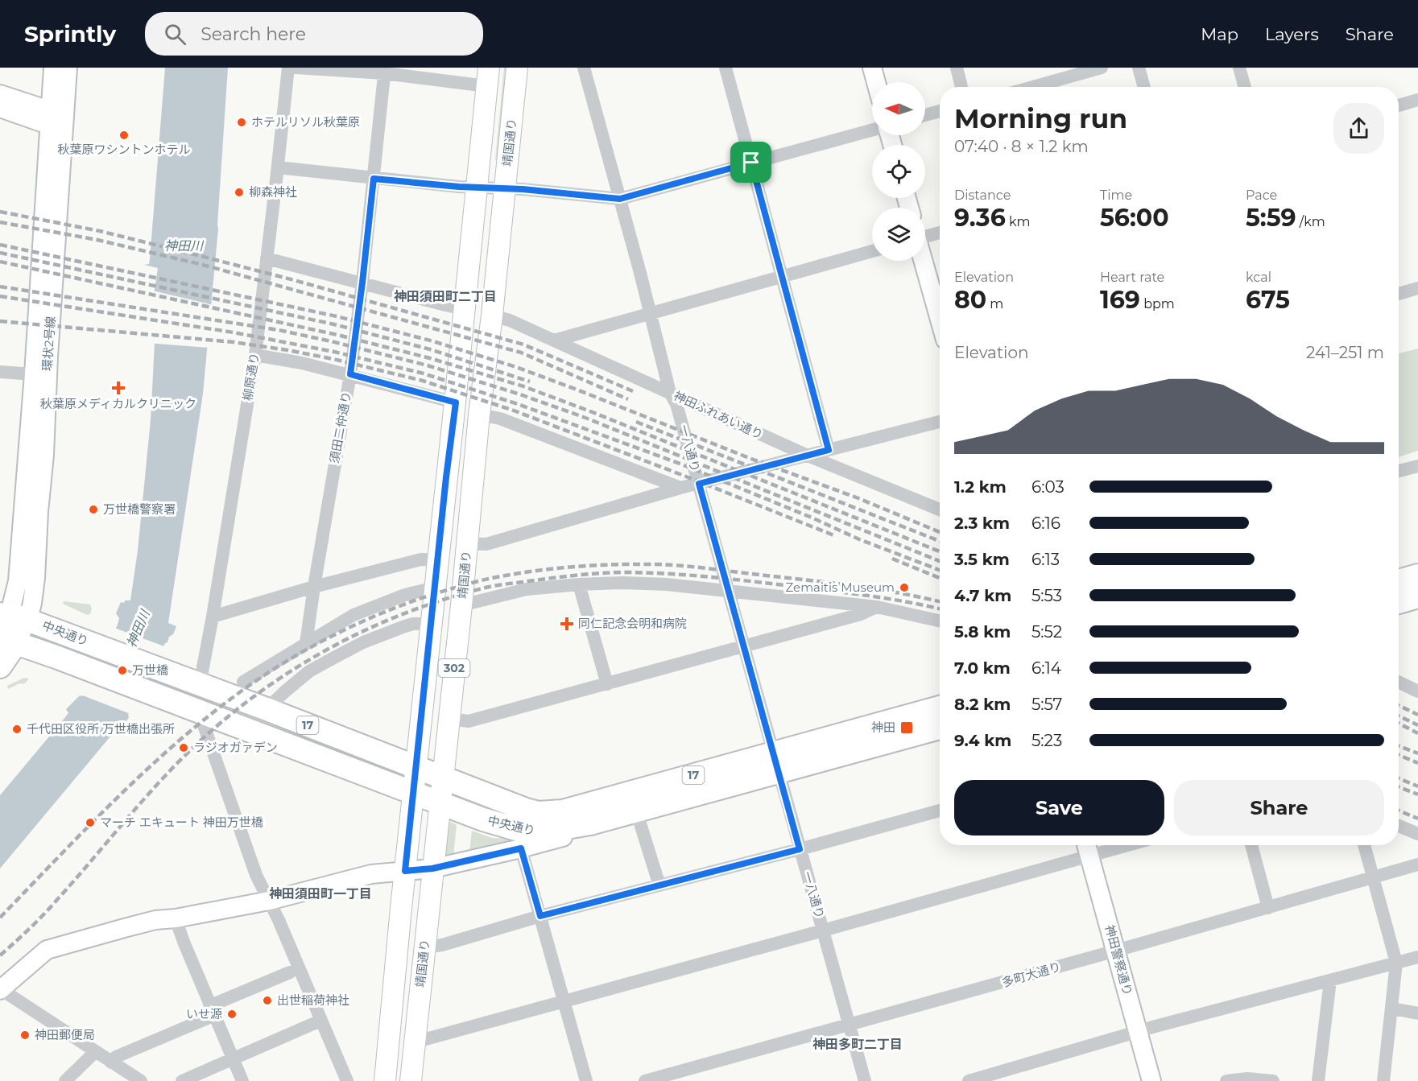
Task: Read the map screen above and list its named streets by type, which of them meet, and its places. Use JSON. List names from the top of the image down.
{
  "streets": {
    "highway": ["中央通り", "17"],
    "main road": ["靖国通り", "302"],
    "street": [
      "環状2号線",
      "柳原通り",
      "神田ふれあい通り",
      "須田二仲通り",
      "一八通り",
      "神田警察通り",
      "多町大通り"
    ]
  },
  "crossings": [
    ["靖国通り", "神田ふれあい通り"],
    ["靖国通り", "中央通り"],
    ["環状2号線", "中央通り"],
    ["柳原通り", "中央通り"],
    ["神田ふれあい通り", "一八通り"],
    ["一八通り", "中央通り"],
    ["一八通り", "多町大通り"],
    ["中央通り", "302"],
    ["神田警察通り", "多町大通り"]
  ],
  "districts": ["神田須田町二丁目", "神田須田町一丁目", "神田多町二丁目"],
  "water": ["神田川"],
  "places": {
    "other": [
      "ホテルリソル秋葉原",
      "秋葉原ワシントンホテル",
      "柳森神社",
      "万世橋警察署",
      "Zemaitis Museum",
      "万世橋",
      "千代田区役所 万世橋出張所",
      "ラジオガァデン",
      "マーチ エキュート 神田万世橋",
      "出世稲荷神社",
      "いせ源",
      "神田郵便局"
    ],
    "health": ["秋葉原メディカルクリニック", "同仁記念会明和病院"],
    "transit": ["神田"]
  },
  "north": "left",
  "page": {
    "header": "Sprintly",
    "search": "Search here",
    "nav": ["Map", "Layers", "Share"],
    "heading": ["Morning run", "07:40 · 8 × 1.2 km"],
    "stats": [
      ["Distance", "9.36 km"],
      ["Time", "56:00"],
      ["Pace", "5:59 /km"],
      ["Elevation", "80 m"],
      ["Heart rate", "169 bpm"],
      ["kcal", "675"]
    ],
    "chart": ["Elevation", "241–251 m"],
    "list": [
      {
        "name": "1.2 km",
        "note": "6:03"
      },
      {
        "name": "2.3 km",
        "note": "6:16"
      },
      {
        "name": "3.5 km",
        "note": "6:13"
      },
      {
        "name": "4.7 km",
        "note": "5:53"
      },
      {
        "name": "5.8 km",
        "note": "5:52"
      },
      {
        "name": "7.0 km",
        "note": "6:14"
      },
      {
        "name": "8.2 km",
        "note": "5:57"
      },
      {
        "name": "9.4 km",
        "note": "5:23"
      }
    ],
    "buttons": ["Save", "Share"]
  }
}
